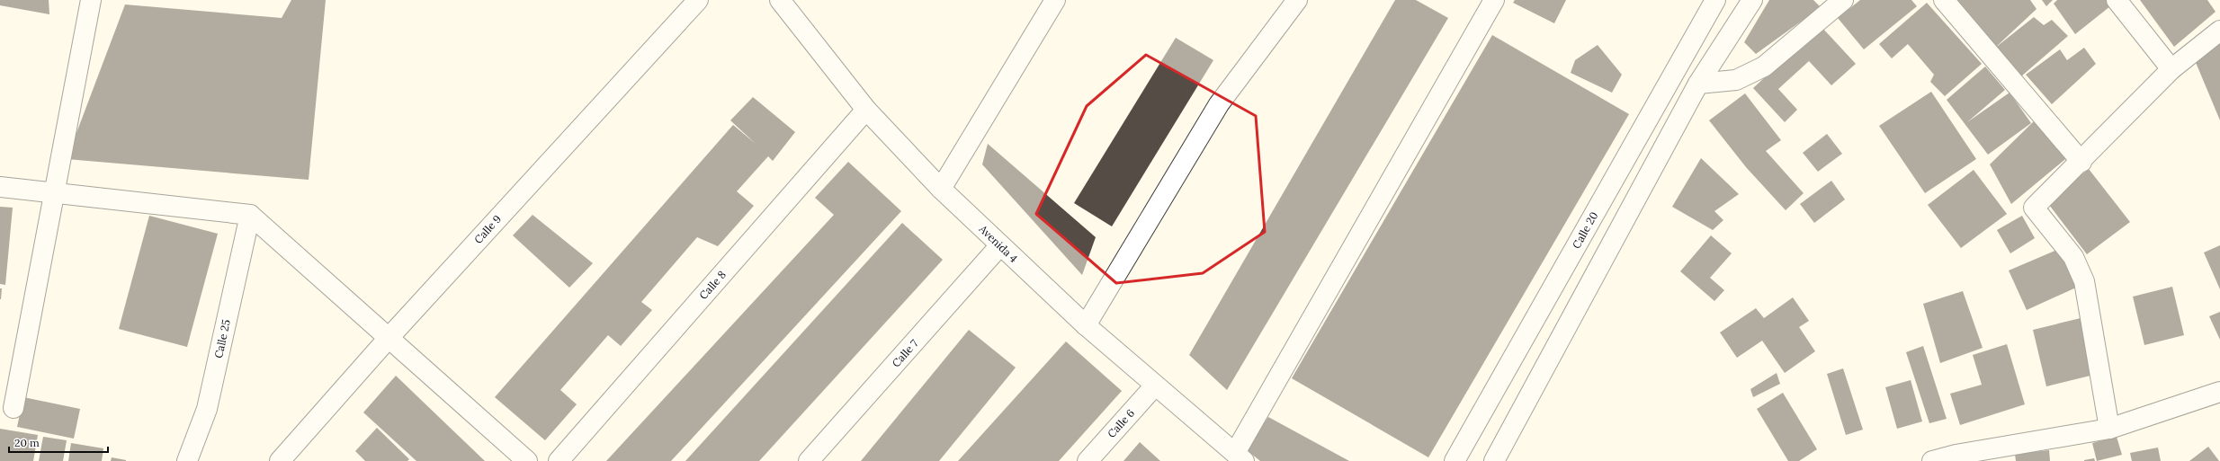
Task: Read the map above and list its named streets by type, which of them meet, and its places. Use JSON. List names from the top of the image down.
{
  "streets": {
    "street": [
      "Calle 9",
      "Calle 20",
      "Avenida 4",
      "Calle 8",
      "Calle 25",
      "Calle 7",
      "Calle 6"
    ]
  },
  "crossings": [
    ["Avenida 4", "Calle 8"],
    ["Avenida 4", "Calle 7"],
    ["Avenida 4", "Calle 6"]
  ],
  "scale_bar": "20 m"
}
